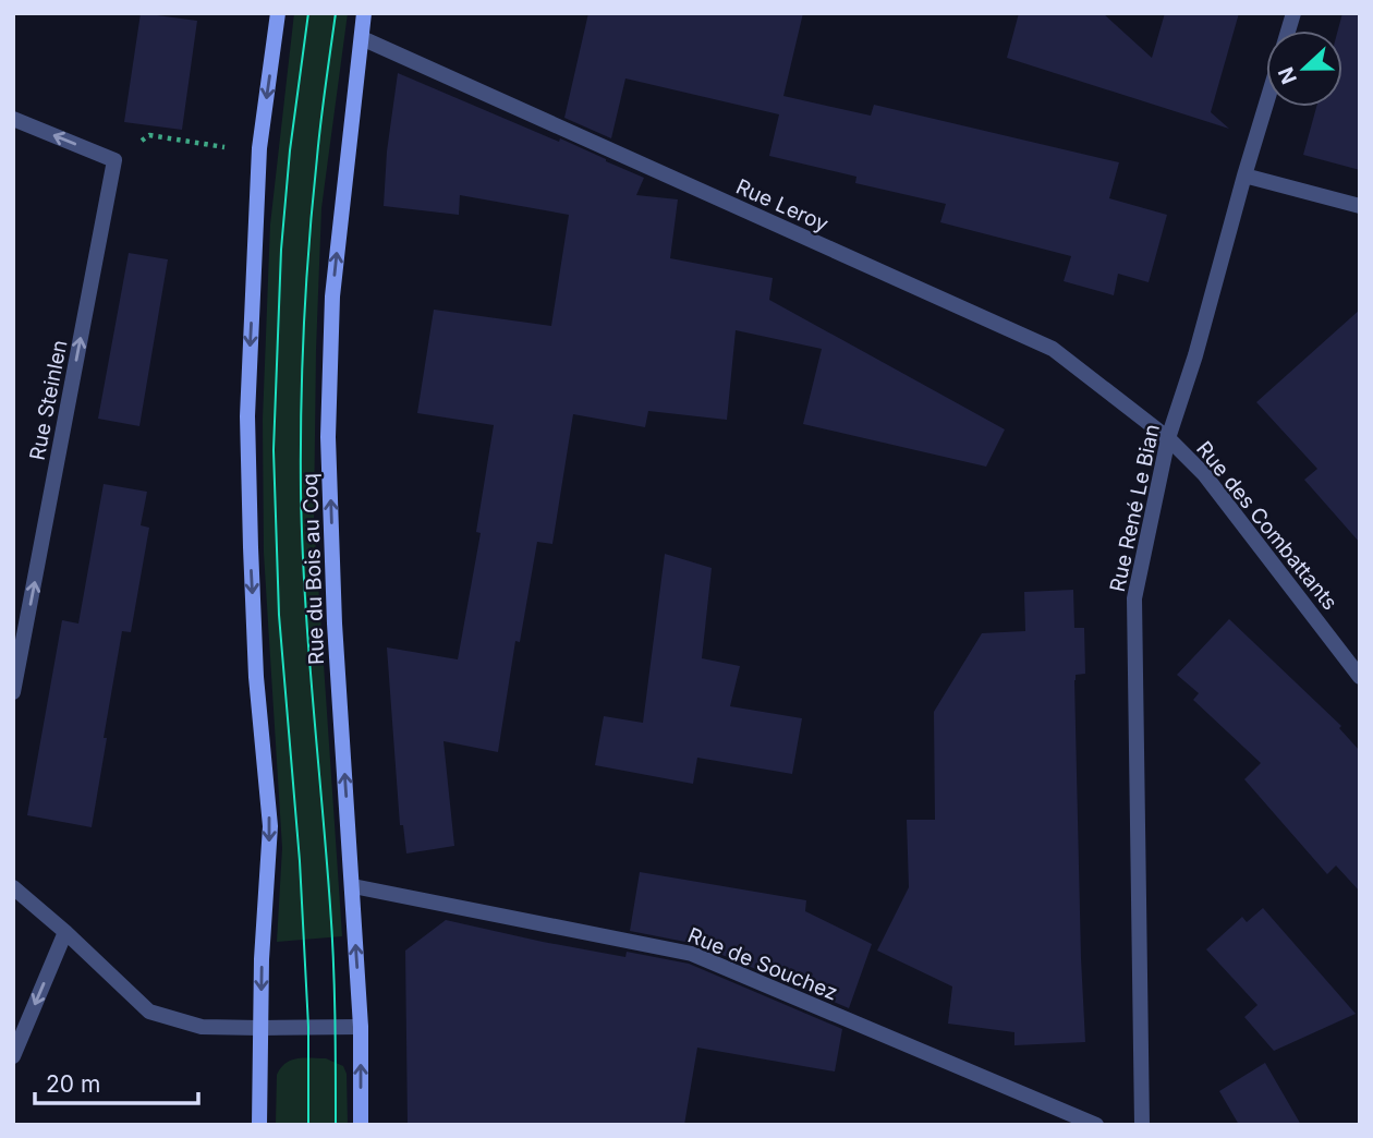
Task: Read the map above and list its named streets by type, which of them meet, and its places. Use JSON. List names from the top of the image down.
{
  "streets": {
    "main road": ["Rue du Bois au Coq"],
    "street": [
      "Rue Leroy",
      "Rue Steinlen",
      "Rue René Le Bian",
      "Rue des Combattants",
      "Rue de Souchez"
    ]
  },
  "crossings": [
    ["Rue Leroy", "Rue René Le Bian"],
    ["Rue Leroy", "Rue des Combattants"],
    ["Rue Leroy", "Rue du Bois au Coq"],
    ["Rue René Le Bian", "Rue des Combattants"],
    ["Rue du Bois au Coq", "Rue de Souchez"]
  ],
  "one_way": ["Rue Steinlen"],
  "scale_bar": "20 m",
  "north": "left"
}
